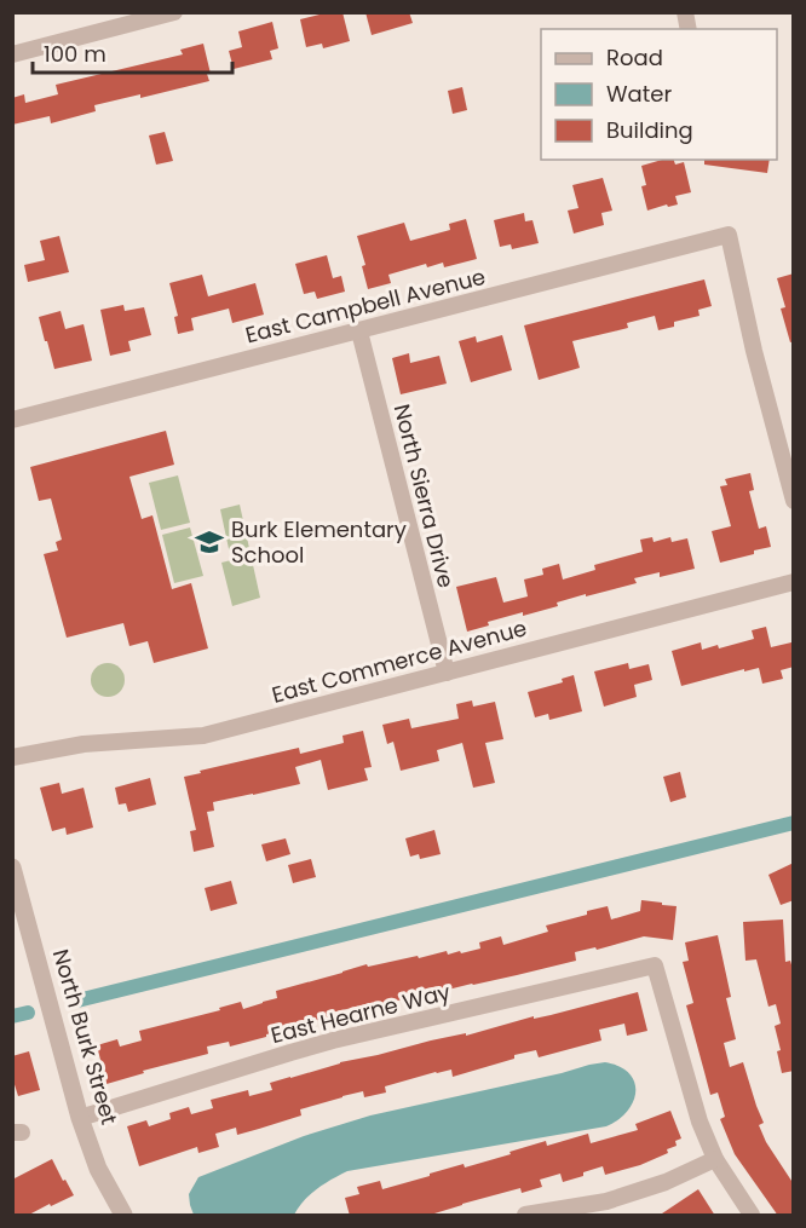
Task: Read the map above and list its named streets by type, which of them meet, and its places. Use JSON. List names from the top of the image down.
{
  "streets": {
    "street": [
      "East Campbell Avenue",
      "North Sierra Drive",
      "East Commerce Avenue",
      "East Hearne Way",
      "North Burk Street"
    ]
  },
  "crossings": [
    ["East Campbell Avenue", "North Sierra Drive"],
    ["North Sierra Drive", "East Commerce Avenue"],
    ["East Hearne Way", "North Burk Street"]
  ],
  "places": {
    "school or university": ["Burk Elementary School"]
  },
  "legend": ["Road", "Water", "Building"],
  "scale_bar": "100 m"
}
